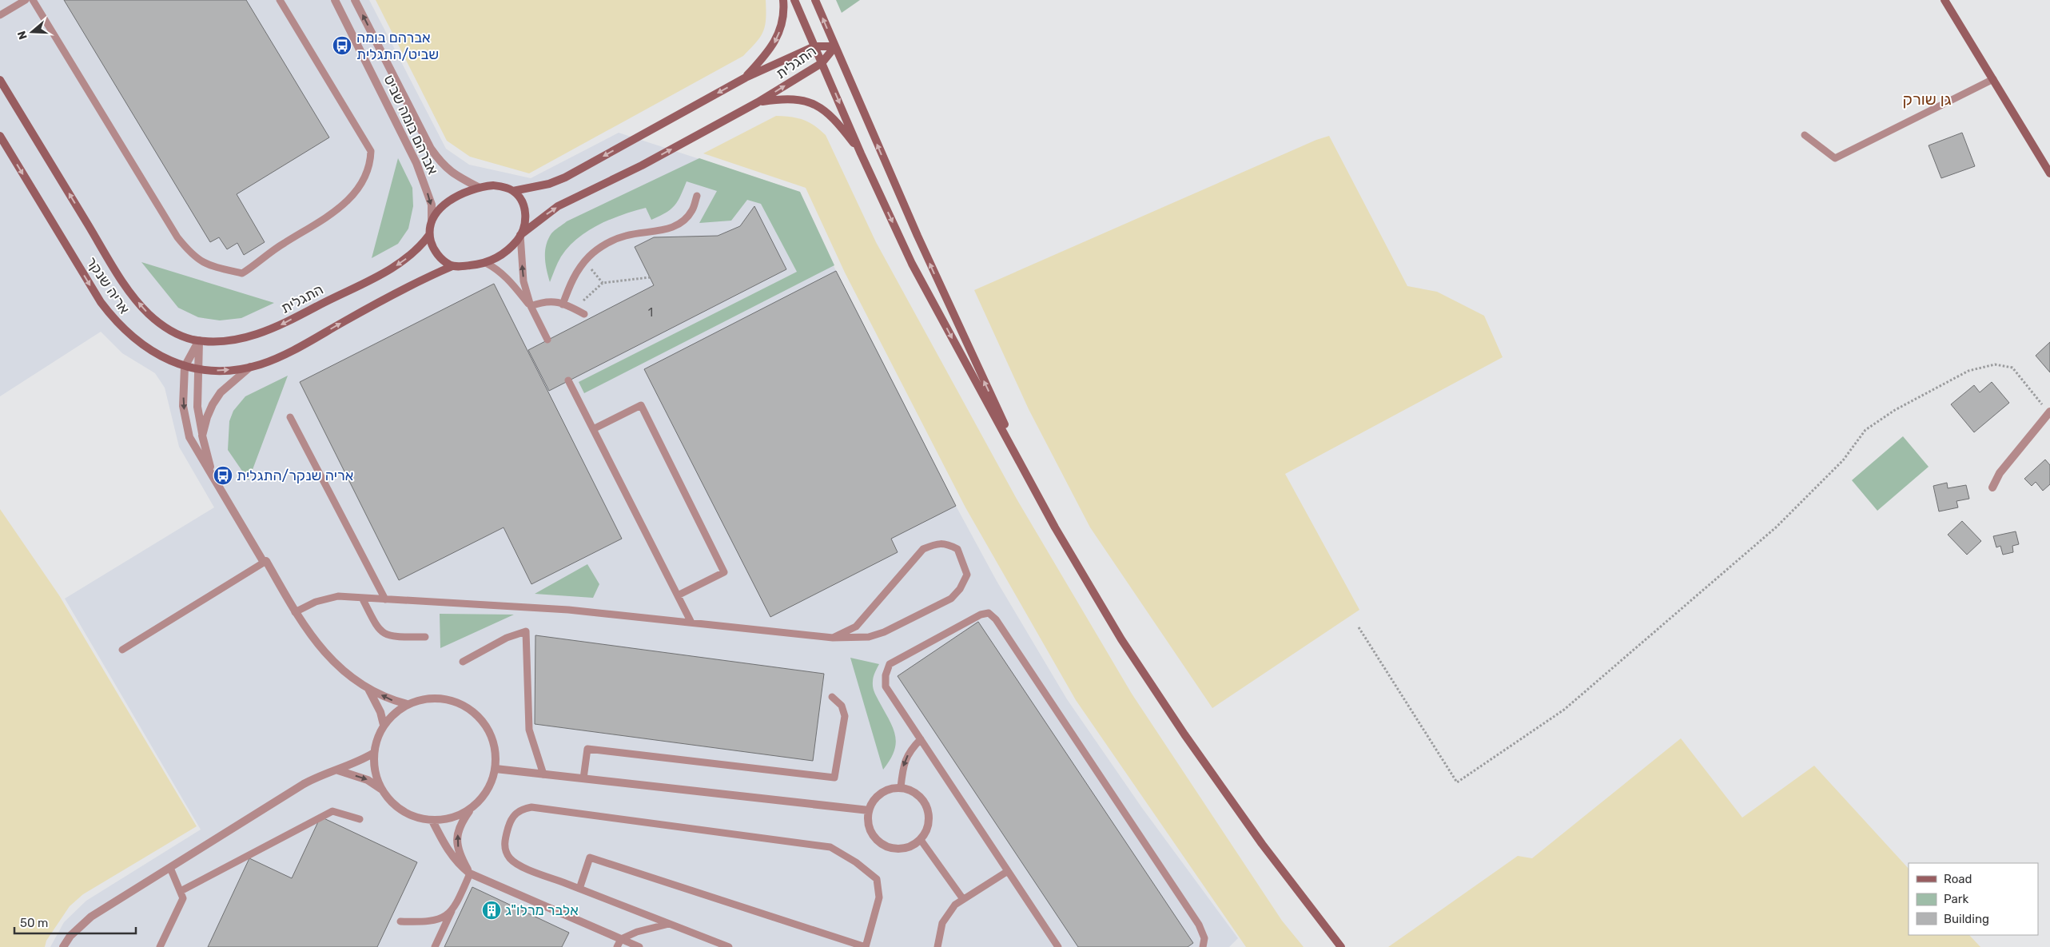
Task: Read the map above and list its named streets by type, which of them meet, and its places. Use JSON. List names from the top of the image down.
{
  "streets": {
    "street": ["התגלית", "אברהם בומה שביט", "אריה שנקר"]
  },
  "crossings": [
    ["התגלית", "אברהם בומה שביט"],
    ["התגלית", "אריה שנקר"]
  ],
  "districts": ["גן שורק"],
  "places": {
    "bus stop": ["אברהם בומה שביט/התגלית", "אריה שנקר/התגלית"],
    "building": ["אלבר מרלו\"ג"]
  },
  "house_numbers": ["1"],
  "legend": ["Road", "Park", "Building"],
  "scale_bar": "50 m",
  "north": "left"
}
